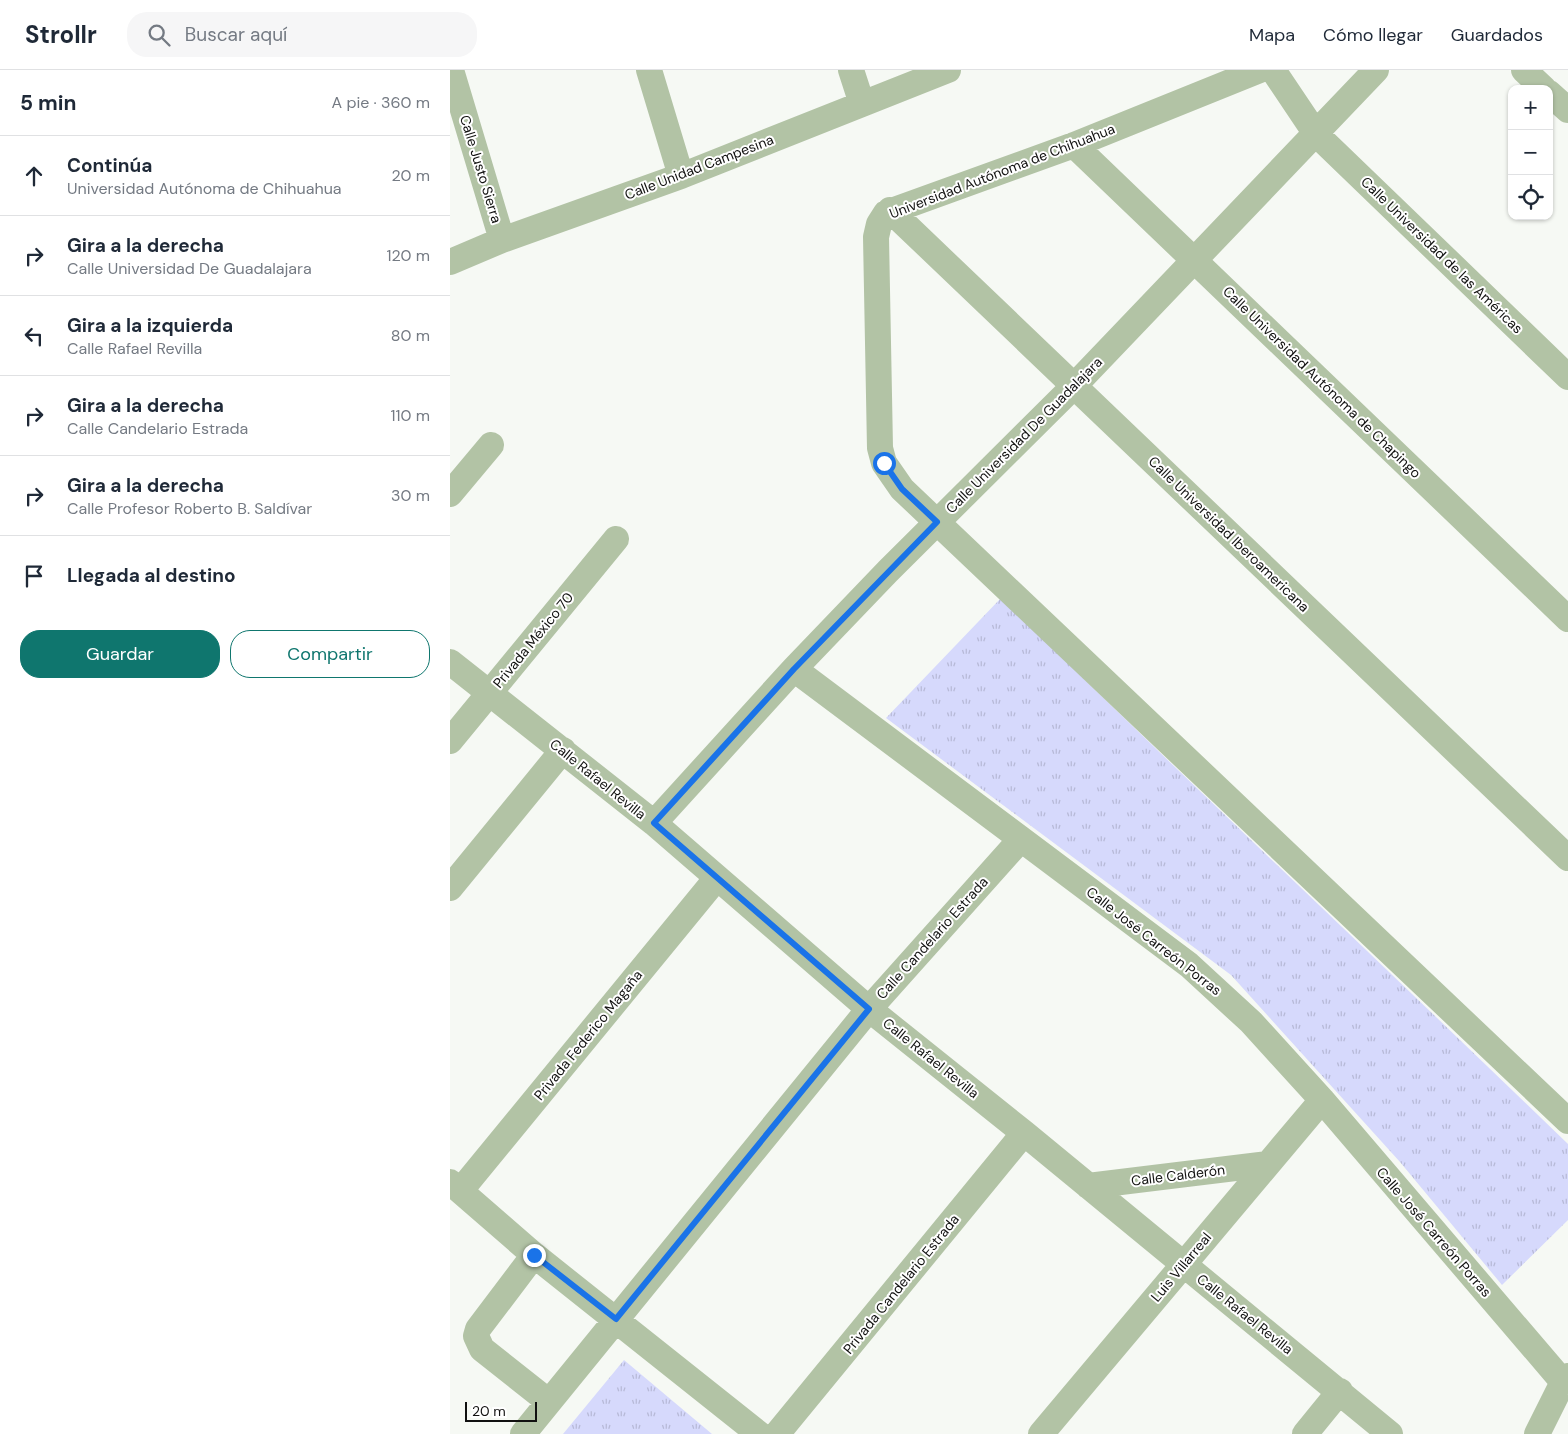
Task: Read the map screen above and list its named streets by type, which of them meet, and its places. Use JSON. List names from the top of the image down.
{
  "streets": {
    "street": [
      "Calle Unidad Campesina",
      "Calle Justo Sierra",
      "Universidad Autónoma de Chihuahua",
      "Calle Universidad de las Américas",
      "Calle Universidad Autónoma de Chapingo",
      "Calle Universidad De Guadalajara",
      "Calle Universidad Iberoamericana",
      "Privada México 70",
      "Calle Rafael Revilla",
      "Calle Candelario Estrada",
      "Calle José Carreón Porras",
      "Privada Federico Magaña",
      "Calle Calderón",
      "Luis Villarreal",
      "Privada Candelario Estrada"
    ]
  },
  "crossings": [
    ["Calle Unidad Campesina", "Calle Justo Sierra"],
    ["Universidad Autónoma de Chihuahua", "Calle Universidad Autónoma de Chapingo"],
    ["Universidad Autónoma de Chihuahua", "Calle Universidad De Guadalajara"],
    ["Universidad Autónoma de Chihuahua", "Calle Universidad Iberoamericana"],
    ["Calle Universidad de las Américas", "Calle Universidad De Guadalajara"],
    ["Calle Universidad Autónoma de Chapingo", "Calle Universidad De Guadalajara"],
    ["Calle Universidad De Guadalajara", "Calle Universidad Iberoamericana"],
    ["Calle Universidad De Guadalajara", "Calle Rafael Revilla"],
    ["Calle Universidad De Guadalajara", "Calle José Carreón Porras"],
    ["Privada México 70", "Calle Rafael Revilla"],
    ["Calle Rafael Revilla", "Calle Candelario Estrada"],
    ["Calle Rafael Revilla", "Privada Federico Magaña"],
    ["Calle Rafael Revilla", "Calle Calderón"],
    ["Calle Rafael Revilla", "Luis Villarreal"],
    ["Calle Rafael Revilla", "Privada Candelario Estrada"],
    ["Calle Candelario Estrada", "Calle José Carreón Porras"],
    ["Calle José Carreón Porras", "Luis Villarreal"],
    ["Calle Calderón", "Luis Villarreal"]
  ],
  "scale_bar": "20 m",
  "page": {
    "header": "Strollr",
    "search": "Buscar aquí",
    "nav": ["Mapa", "Cómo llegar", "Guardados"],
    "heading": ["5 min", "A pie · 360 m"],
    "map_buttons": ["+", "−"],
    "list": [
      ["Continúa", "Universidad Autónoma de Chihuahua", "20 m"],
      ["Gira a la derecha", "Calle Universidad De Guadalajara", "120 m"],
      ["Gira a la izquierda", "Calle Rafael Revilla", "80 m"],
      ["Gira a la derecha", "Calle Candelario Estrada", "110 m"],
      ["Gira a la derecha", "Calle Profesor Roberto B. Saldívar", "30 m"],
      "Llegada al destino"
    ],
    "buttons": ["Guardar", "Compartir"],
    "scale": "20 m"
  }
}
